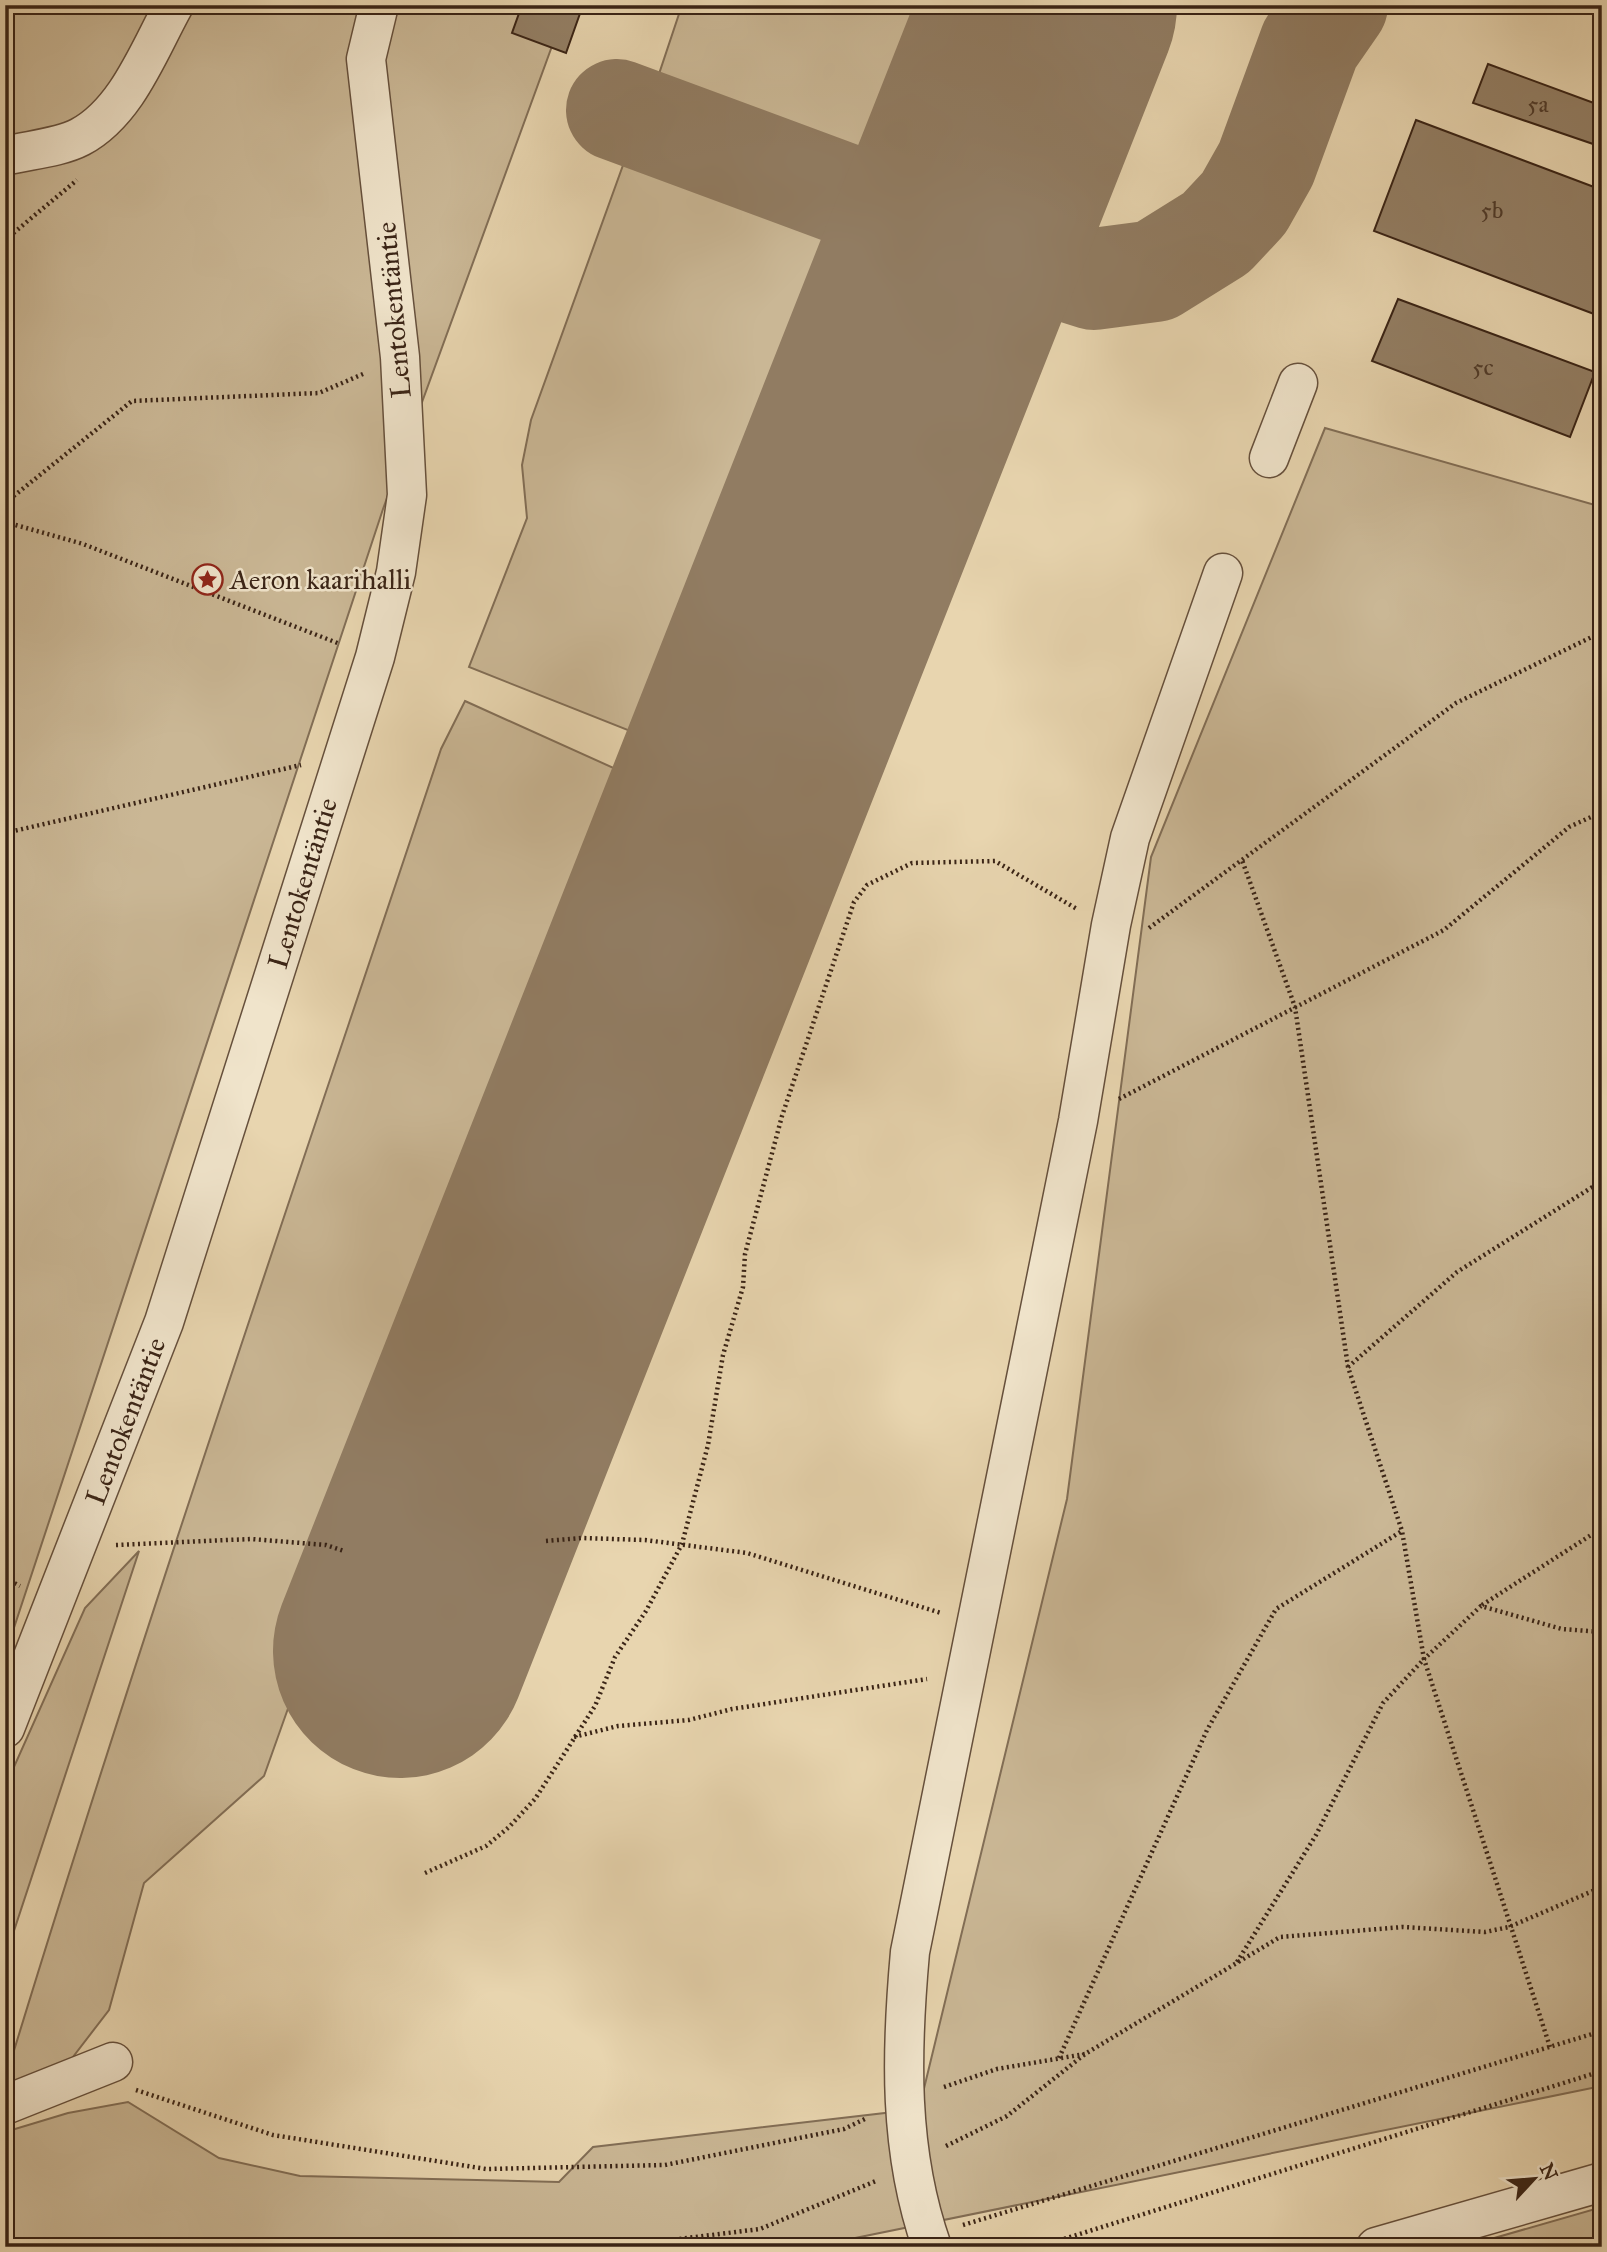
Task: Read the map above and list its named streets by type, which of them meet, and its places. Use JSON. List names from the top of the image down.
{
  "streets": {
    "street": ["Lentokentäntie"]
  },
  "places": {
    "place": ["Aeron kaarihalli"]
  },
  "house_numbers": ["5a", "5b", "5c"],
  "north": "top right"
}
